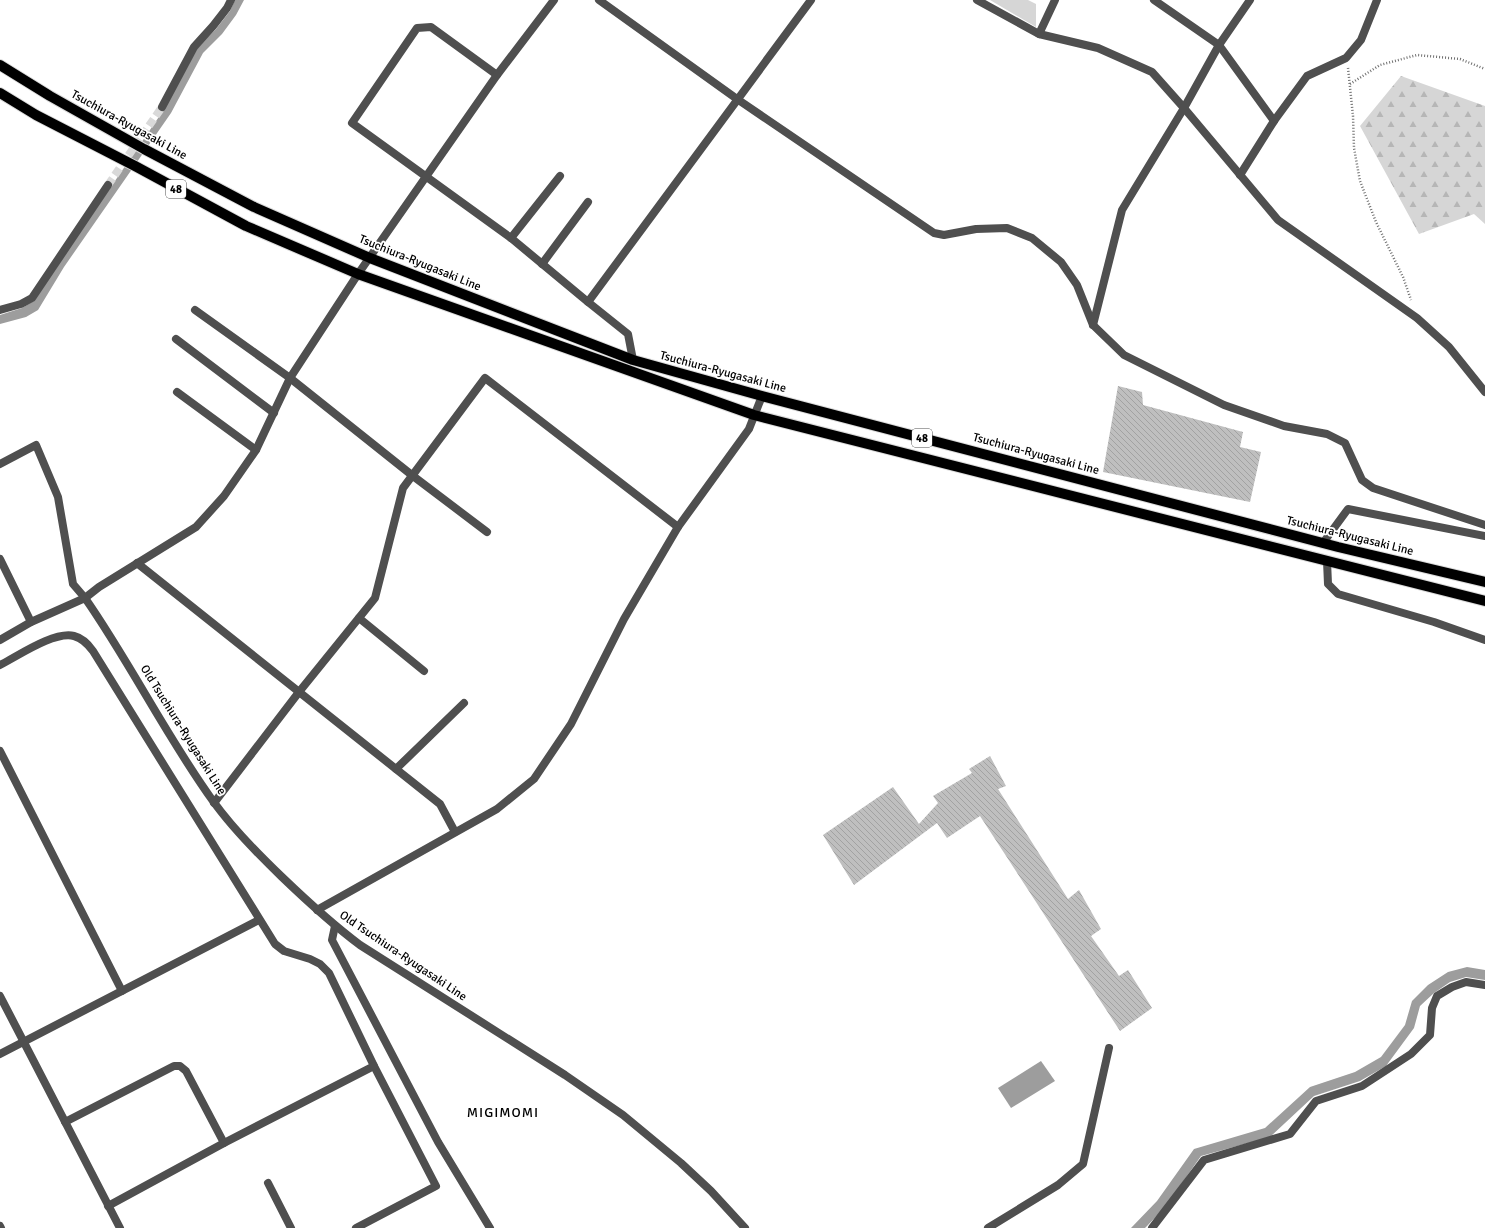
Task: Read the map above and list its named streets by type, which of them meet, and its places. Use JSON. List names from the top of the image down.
{
  "streets": {
    "main road": ["Tsuchiura-Ryugasaki Line", "48"],
    "street": ["Old Tsuchiura-Ryugasaki Line"]
  },
  "districts": ["MIGIMOMI"]
}
